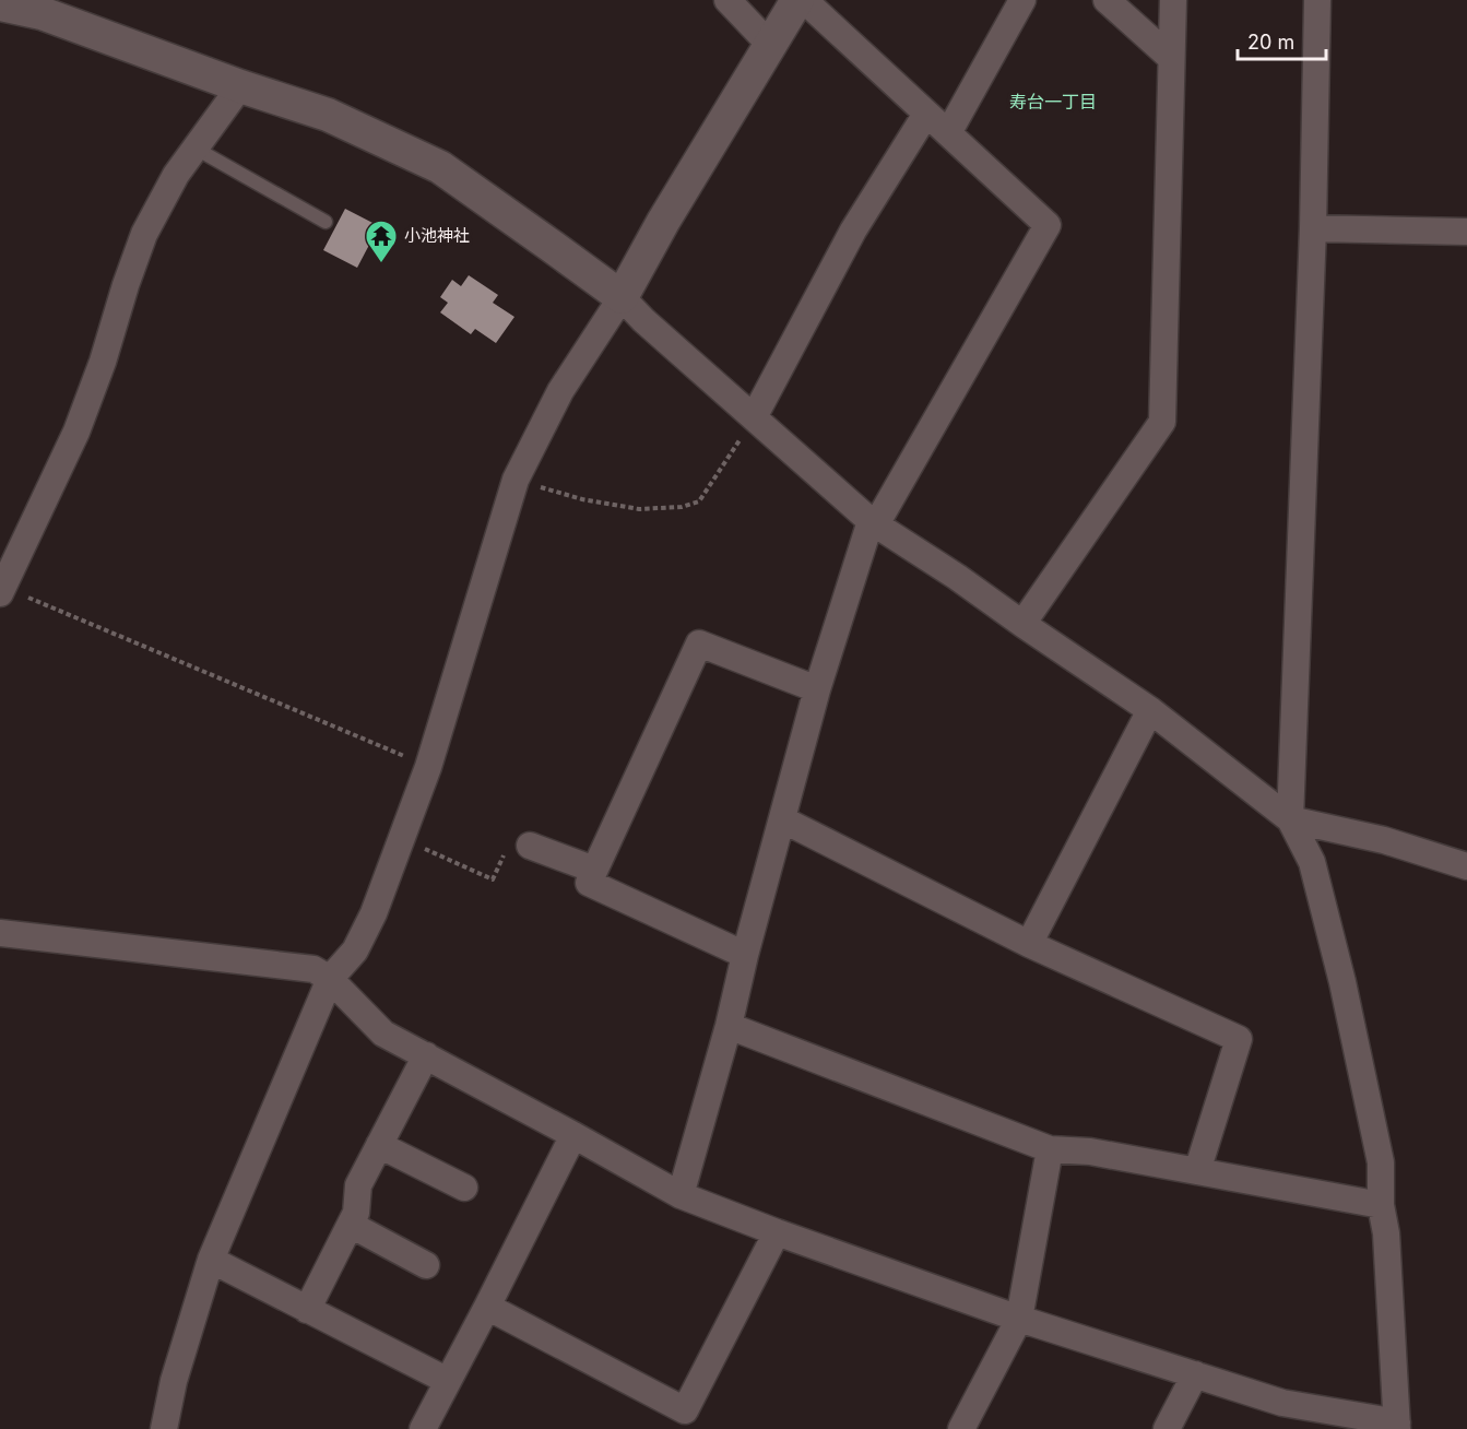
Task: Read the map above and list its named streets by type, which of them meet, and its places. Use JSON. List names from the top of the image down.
{
  "districts": ["寿台一丁目"],
  "places": {
    "temple": ["小池神社"]
  },
  "scale_bar": "20 m"
}
